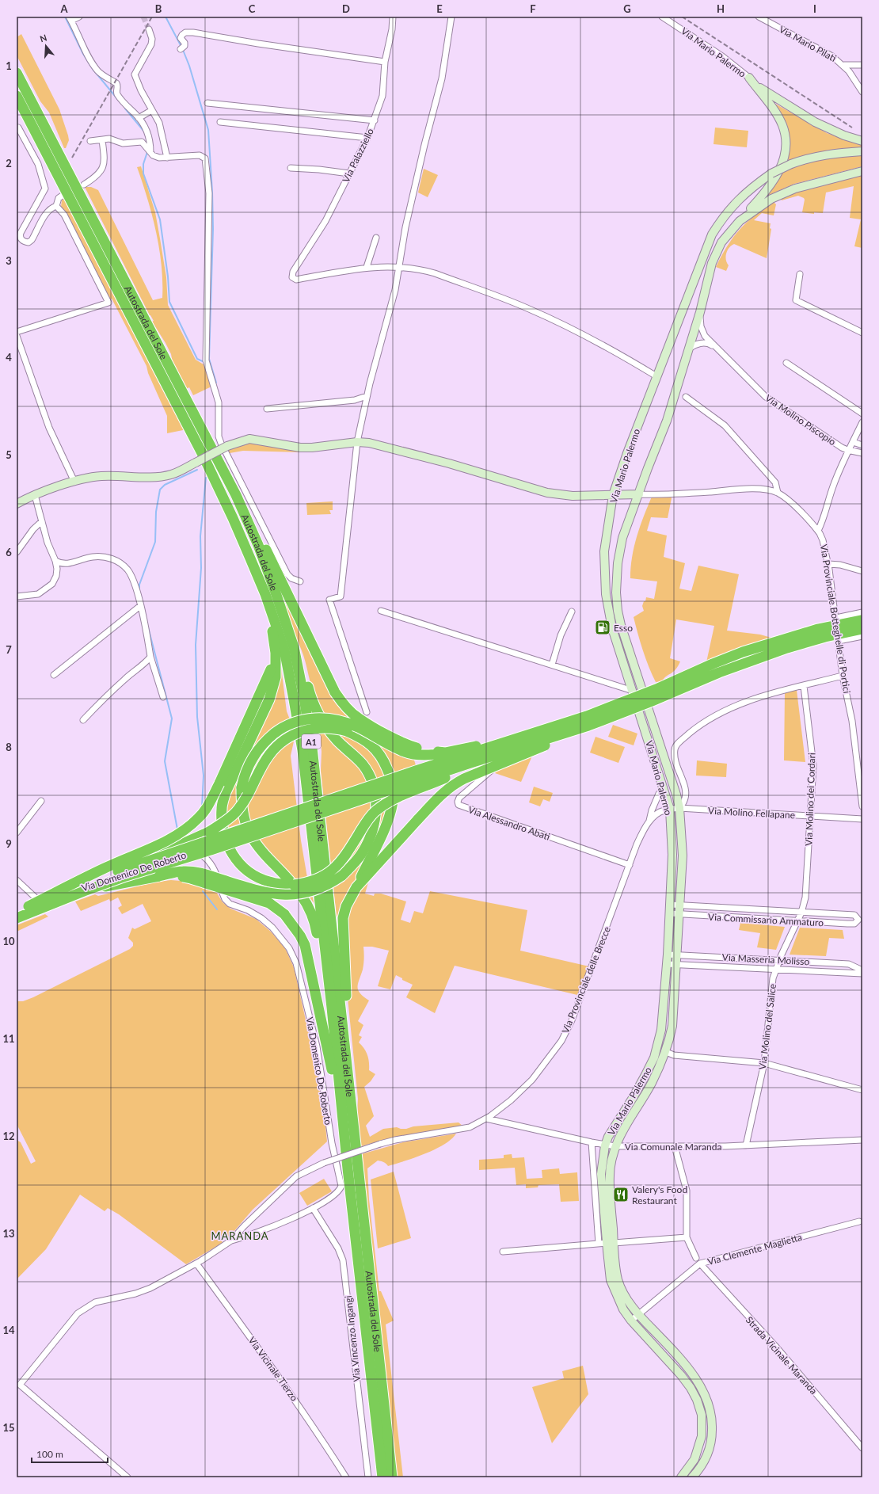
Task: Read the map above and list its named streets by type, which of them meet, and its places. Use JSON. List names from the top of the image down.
{
  "streets": {
    "highway": ["Autostrada del Sole", "A1"],
    "street": [
      "Via Mario Pilati",
      "Via Mario Palermo",
      "Via Palazziello",
      "Via Molino Piscopio",
      "Via Provinciale Botteghelle di Portici",
      "Via Molino dei Cordari",
      "Via Molino Fellapane",
      "Via Alessandro Abati",
      "Via Domenico De Roberto",
      "Via Commissario Ammaturo",
      "Via Masseria Molisso",
      "Via Provinciale delle Brecce",
      "Via Molino del Salice",
      "Via Comunale Maranda",
      "Via Clemente Maglietta",
      "Via Vincenzo Ingangi",
      "Strada Vicinale Maranda",
      "Via Vicinale Tierzo"
    ]
  },
  "crossings": [
    ["Via Mario Palermo", "Via Molino Piscopio"],
    ["Via Mario Palermo", "Via Provinciale Botteghelle di Portici"],
    ["Via Mario Palermo", "Via Molino Fellapane"],
    ["Via Mario Palermo", "Via Commissario Ammaturo"],
    ["Via Mario Palermo", "Via Masseria Molisso"],
    ["Via Mario Palermo", "Via Provinciale delle Brecce"],
    ["Via Mario Palermo", "Via Comunale Maranda"],
    ["Via Mario Palermo", "Via Clemente Maglietta"],
    ["Autostrada del Sole", "A1"],
    ["Via Molino dei Cordari", "Via Molino Fellapane"],
    ["Via Molino dei Cordari", "Via Commissario Ammaturo"],
    ["Via Molino dei Cordari", "Via Molino del Salice"],
    ["Via Molino Fellapane", "Via Provinciale delle Brecce"],
    ["Via Alessandro Abati", "Via Provinciale delle Brecce"],
    ["Via Domenico De Roberto", "Via Vincenzo Ingangi"],
    ["Via Commissario Ammaturo", "Via Molino del Salice"],
    ["Via Masseria Molisso", "Via Molino del Salice"],
    ["Via Provinciale delle Brecce", "Via Comunale Maranda"],
    ["Via Molino del Salice", "Via Comunale Maranda"],
    ["Via Clemente Maglietta", "Strada Vicinale Maranda"]
  ],
  "districts": ["MARANDA"],
  "places": {
    "fuel station": ["Esso"],
    "restaurant": ["Valery's Food Restaurant"]
  },
  "scale_bar": "100 m",
  "north": "top",
  "grid": {
    "columns": [
      "A",
      "B",
      "C",
      "D",
      "E",
      "F",
      "G",
      "H",
      "I"
    ],
    "rows": [
      "1",
      "2",
      "3",
      "4",
      "5",
      "6",
      "7",
      "8",
      "9",
      "10",
      "11",
      "12",
      "13",
      "14",
      "15"
    ]
  }
}
